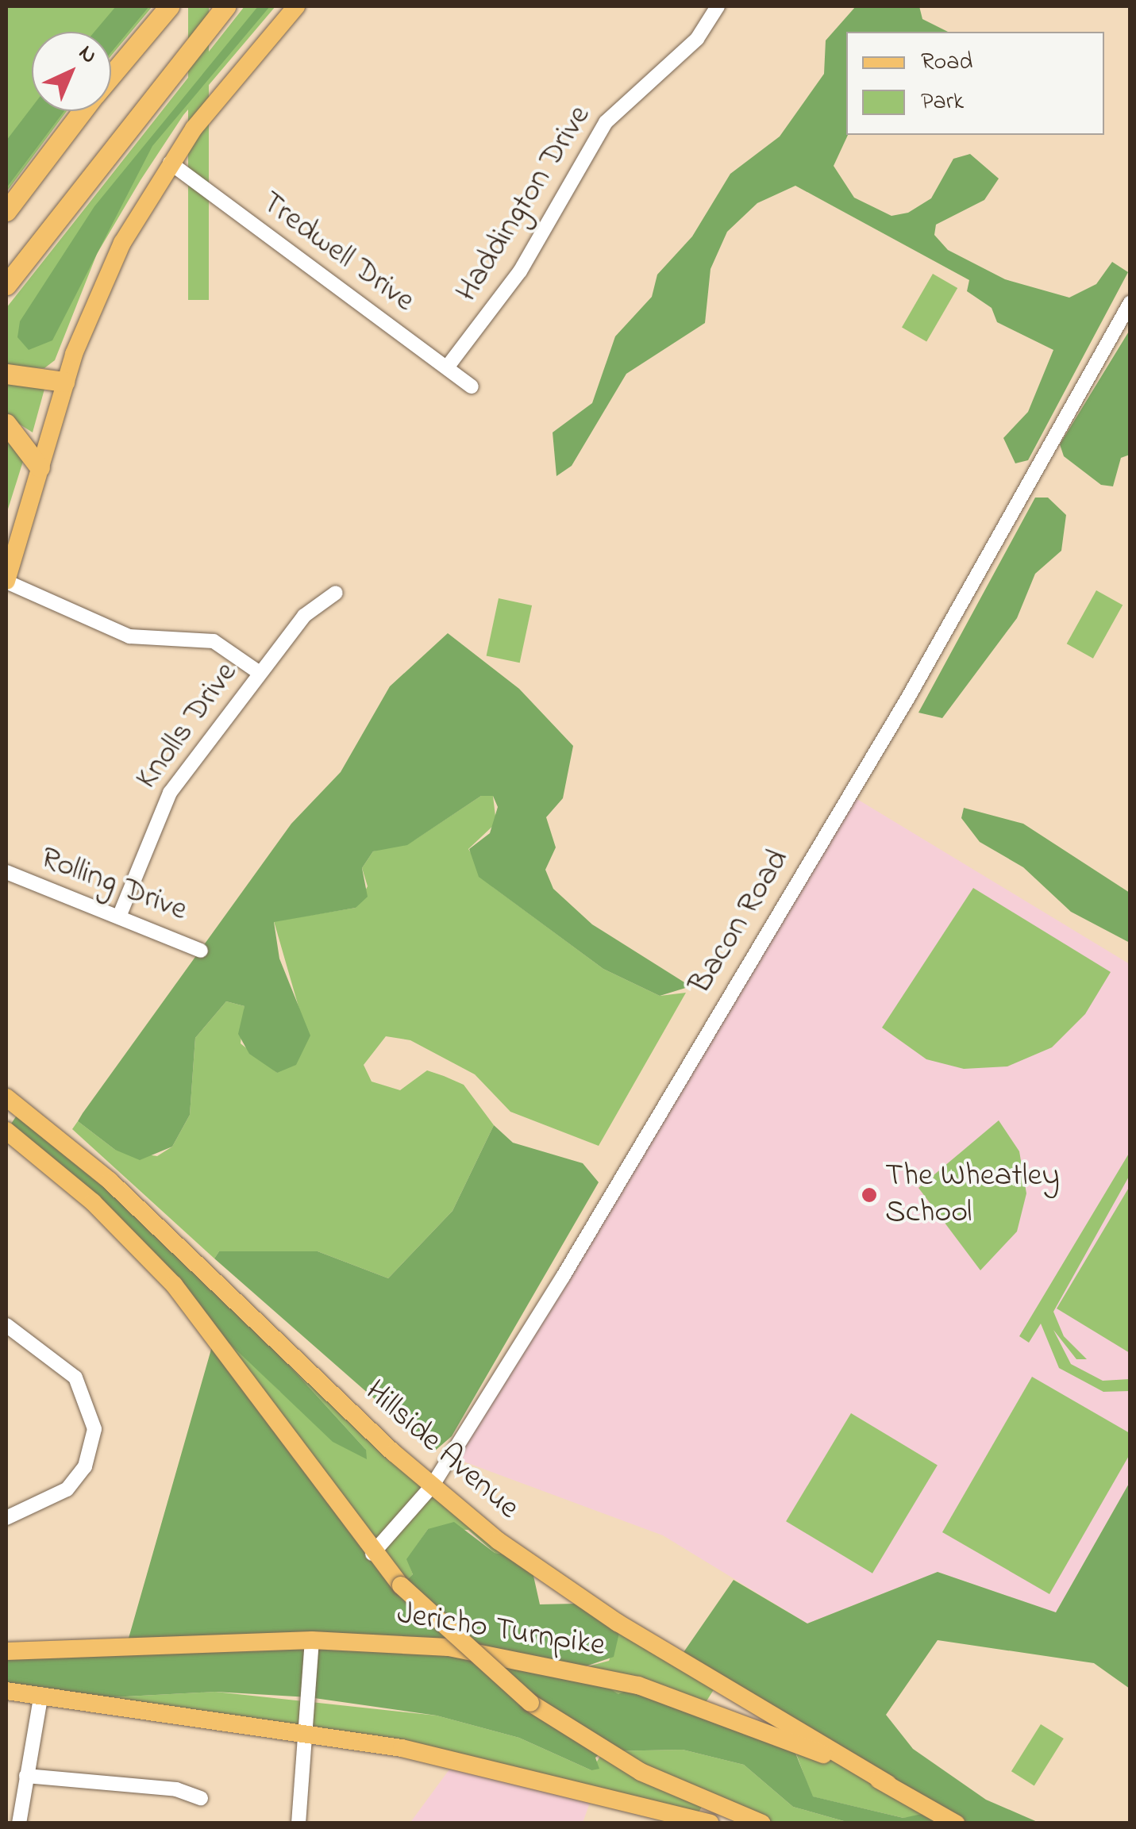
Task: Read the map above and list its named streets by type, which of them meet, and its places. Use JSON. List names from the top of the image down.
{
  "streets": {
    "main road": ["Hillside Avenue", "Jericho Turnpike"],
    "street": [
      "Haddington Drive",
      "Tredwell Drive",
      "Knolls Drive",
      "Rolling Drive",
      "Bacon Road"
    ]
  },
  "crossings": [
    ["Haddington Drive", "Tredwell Drive"],
    ["Knolls Drive", "Rolling Drive"],
    ["Bacon Road", "Hillside Avenue"],
    ["Hillside Avenue", "Jericho Turnpike"]
  ],
  "places": ["The Wheatley School"],
  "legend": ["Road", "Park"],
  "north": "top right"
}
